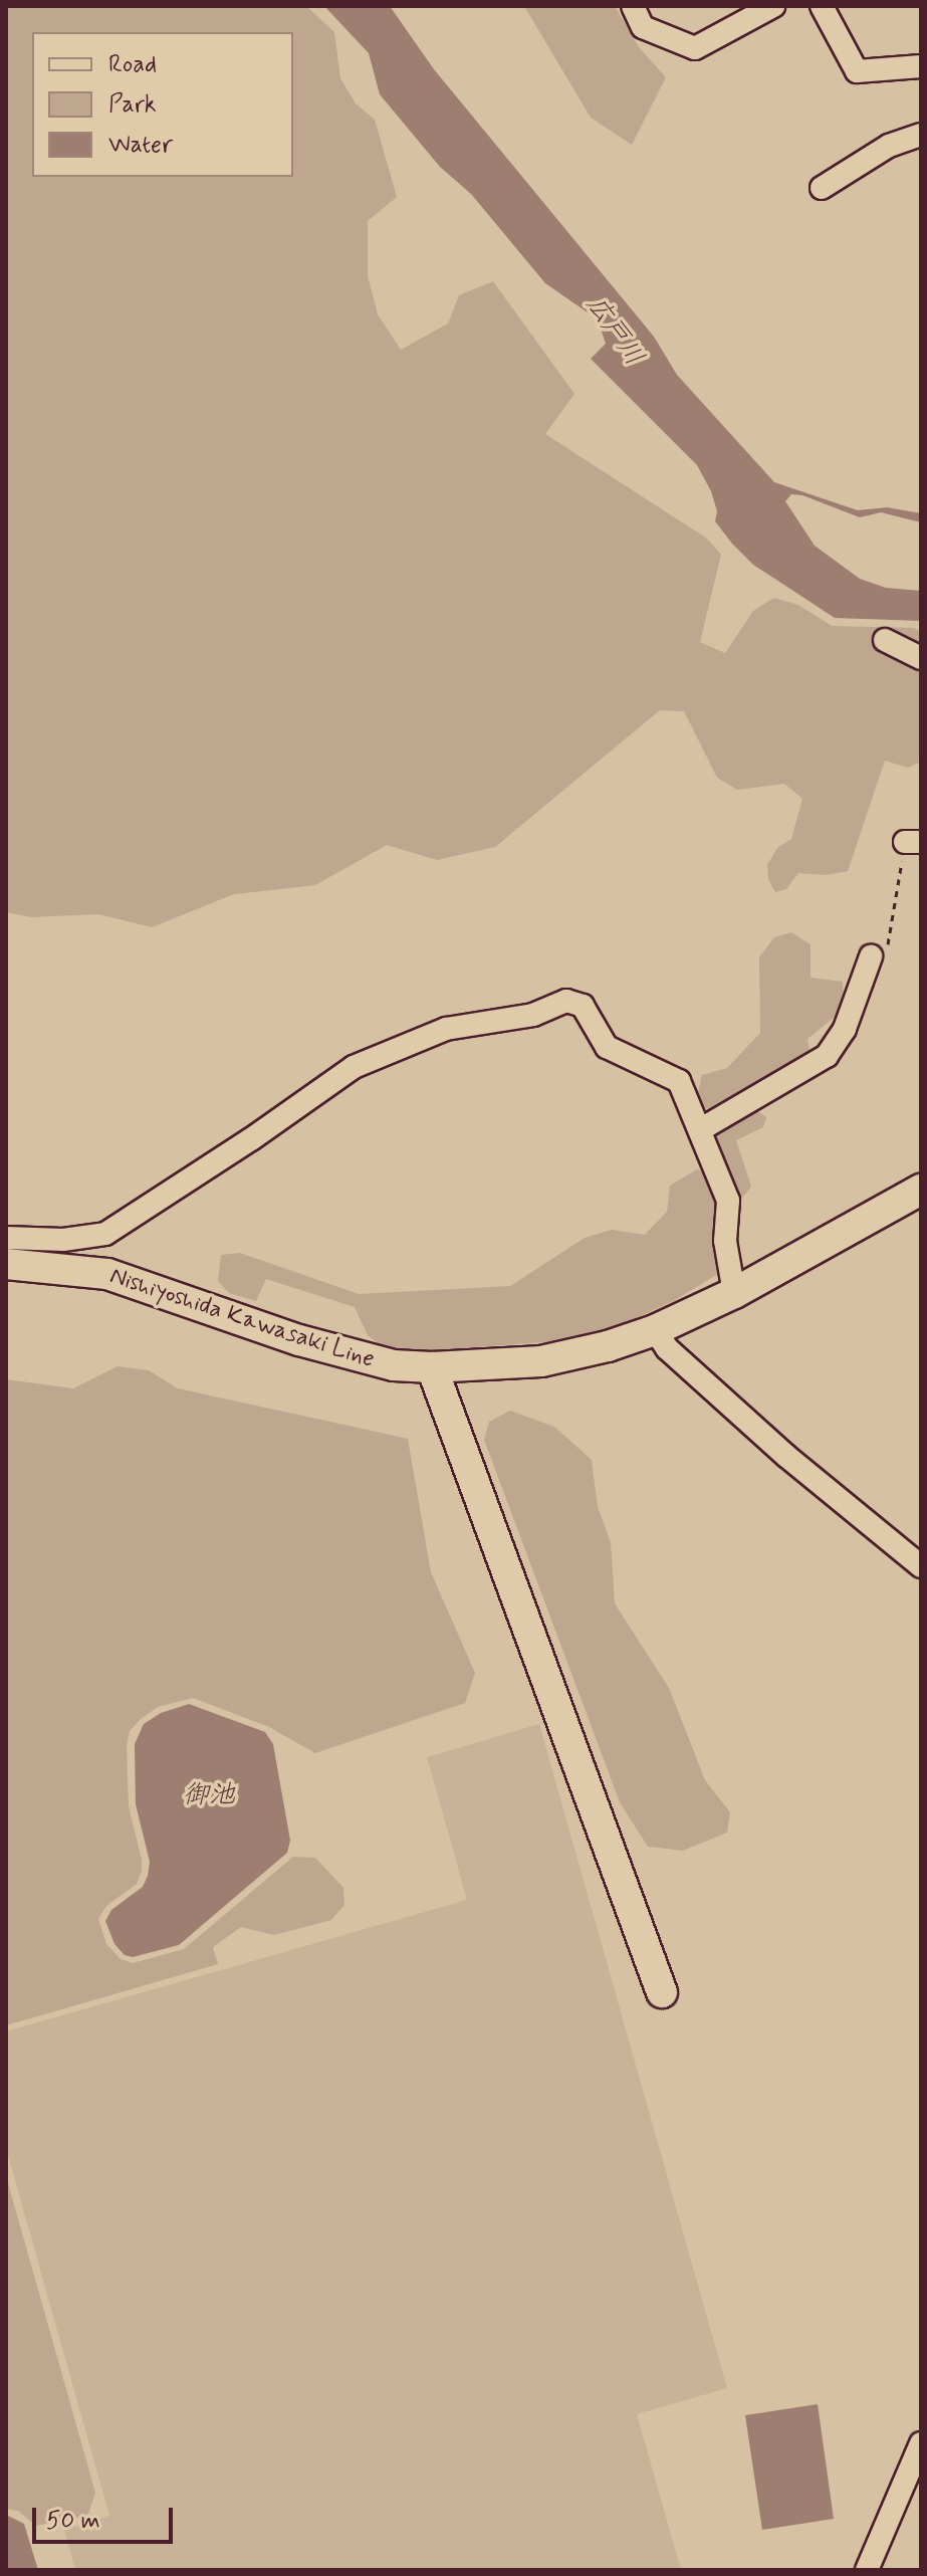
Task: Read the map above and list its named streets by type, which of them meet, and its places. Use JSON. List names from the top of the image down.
{
  "streets": {
    "main road": ["Nishiyoshida Kawasaki Line"]
  },
  "water": ["広戸川", "御池"],
  "legend": ["Road", "Park", "Water"],
  "scale_bar": "50 m"
}
